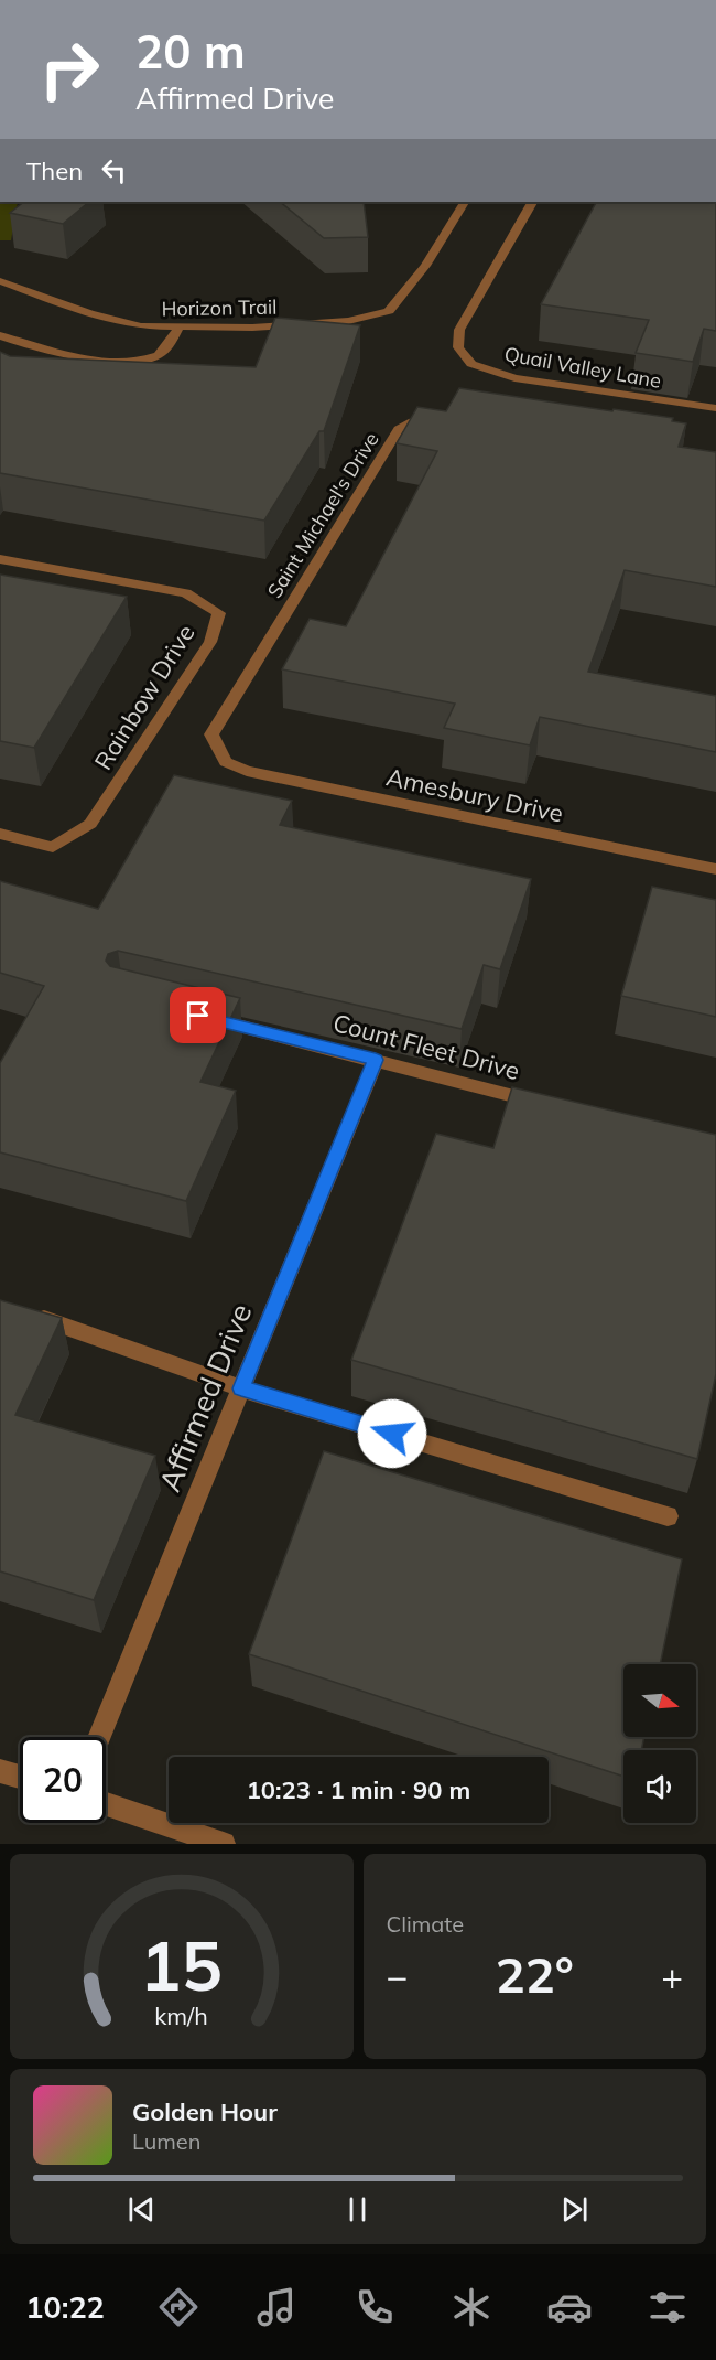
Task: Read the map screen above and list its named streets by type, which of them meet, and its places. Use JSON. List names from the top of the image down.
{
  "streets": {
    "street": [
      "Horizon Trail",
      "Quail Valley Lane",
      "Saint Michael's Drive",
      "Rainbow Drive",
      "Amesbury Drive",
      "Count Fleet Drive",
      "Affirmed Drive"
    ]
  },
  "crossings": [
    ["Saint Michael's Drive", "Amesbury Drive"],
    ["Count Fleet Drive", "Affirmed Drive"]
  ],
  "north": "right",
  "page": {
    "turn": ["20 m", "Affirmed Drive"],
    "then": "Then",
    "limit": "20",
    "trip": "10:23 · 1 min · 90 m",
    "tile": "Climate",
    "heat": ["−", "22°", "+"],
    "song": ["Golden Hour", "Lumen"],
    "tabs": "10:22",
    "gauge": ["15", "km/h"]
  }
}
